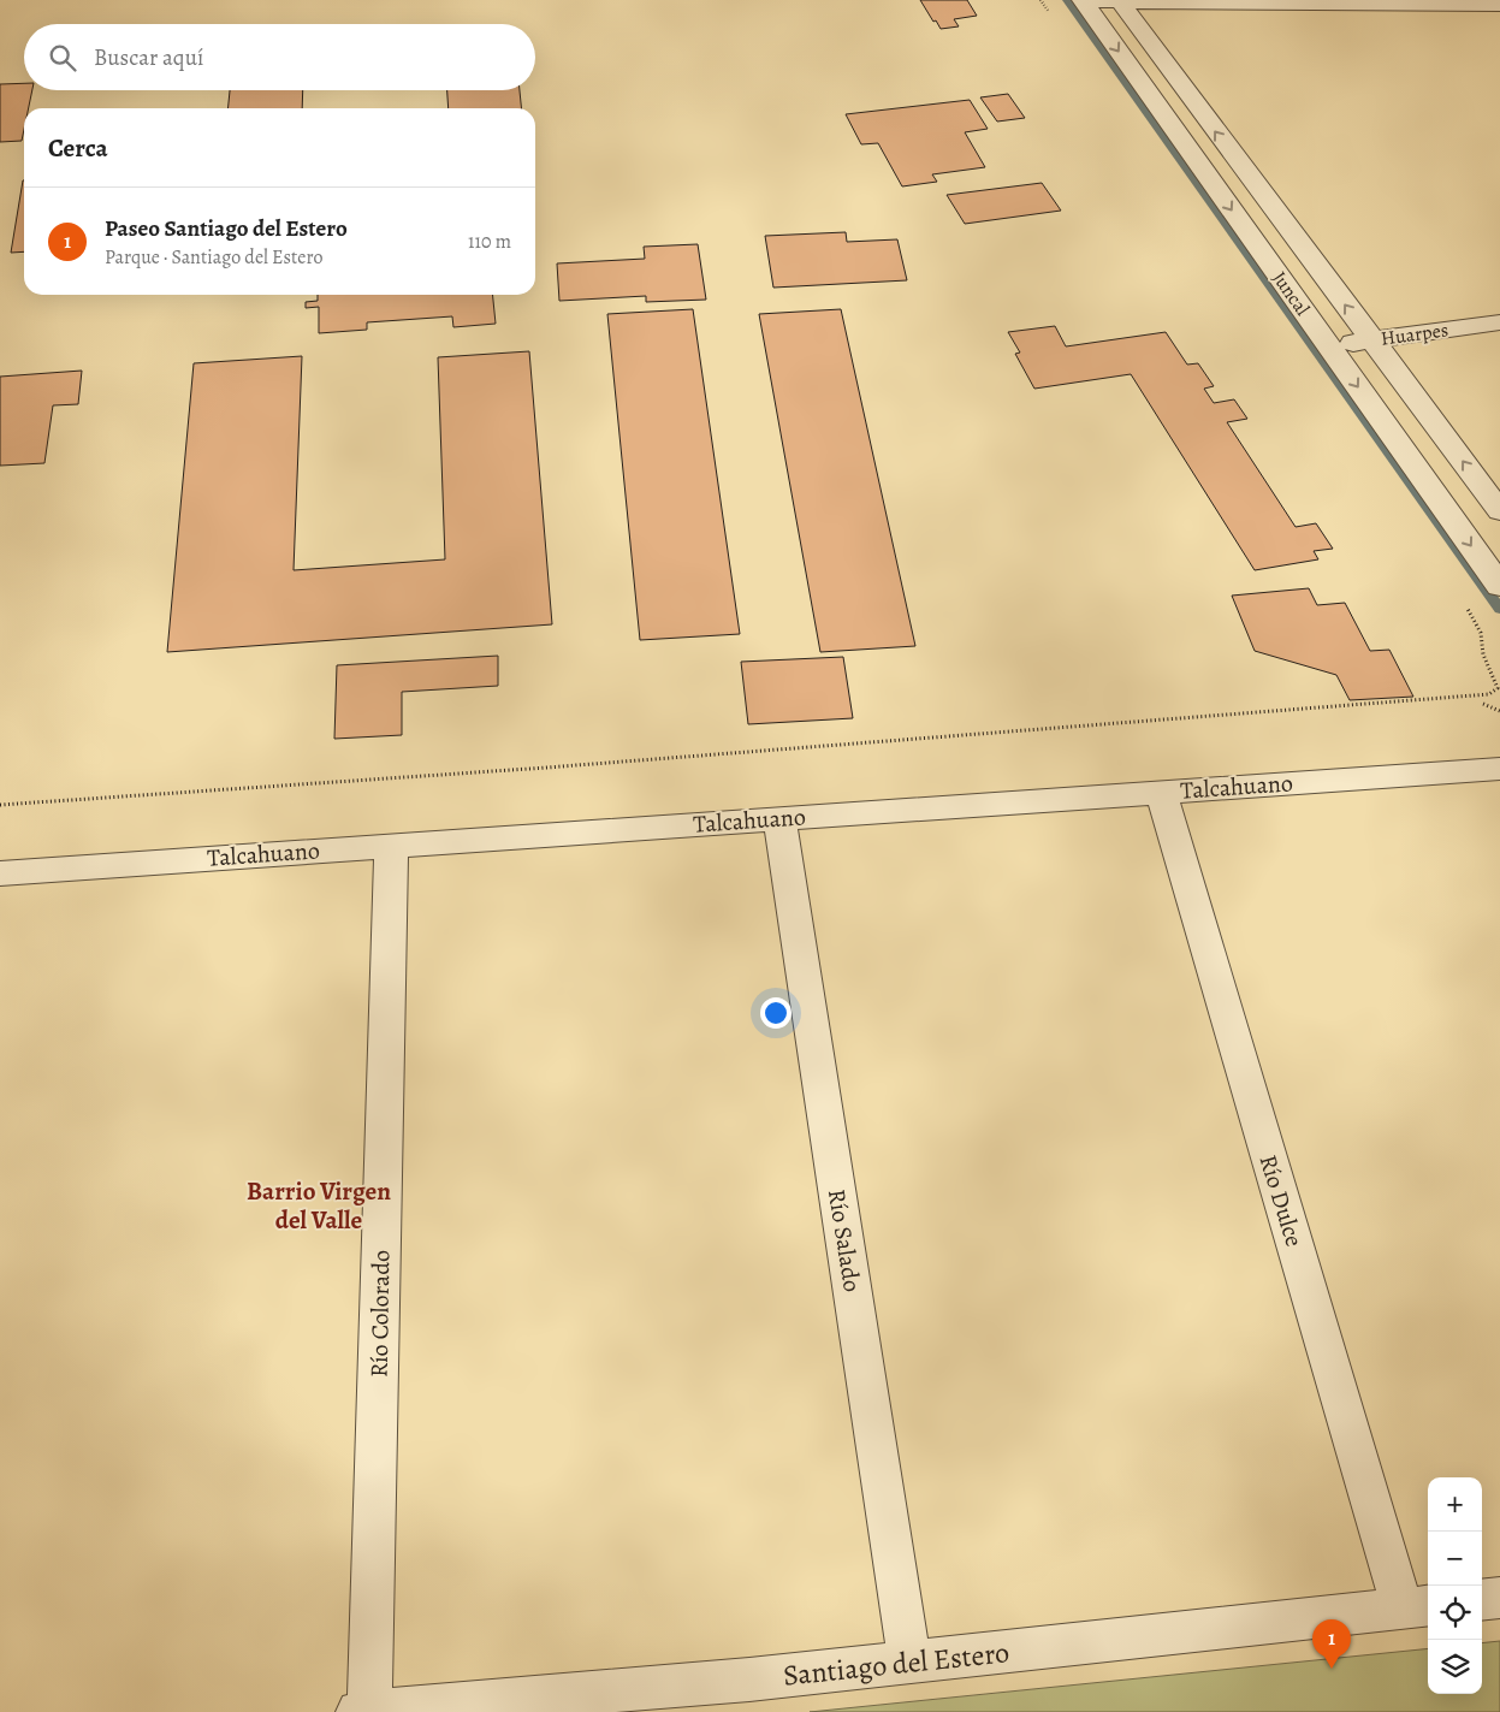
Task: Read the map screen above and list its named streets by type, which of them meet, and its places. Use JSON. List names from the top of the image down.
{
  "streets": {
    "street": [
      "Juncal",
      "Huarpes",
      "Talcahuano",
      "Río Dulce",
      "Río Salado",
      "Río Colorado",
      "Santiago del Estero"
    ]
  },
  "crossings": [
    ["Juncal", "Huarpes"],
    ["Talcahuano", "Río Dulce"],
    ["Talcahuano", "Río Salado"],
    ["Talcahuano", "Río Colorado"],
    ["Río Dulce", "Santiago del Estero"],
    ["Río Salado", "Santiago del Estero"],
    ["Río Colorado", "Santiago del Estero"]
  ],
  "districts": ["Barrio Virgen del Valle"],
  "page": {
    "search": "Buscar aquí",
    "heading": "Cerca",
    "list": [
      {
        "mark": "1",
        "name": "Paseo Santiago del Estero",
        "note": "Parque · Santiago del Estero",
        "value": "110 m"
      }
    ],
    "map_buttons": ["+", "−"],
    "pins": "1"
  }
}
